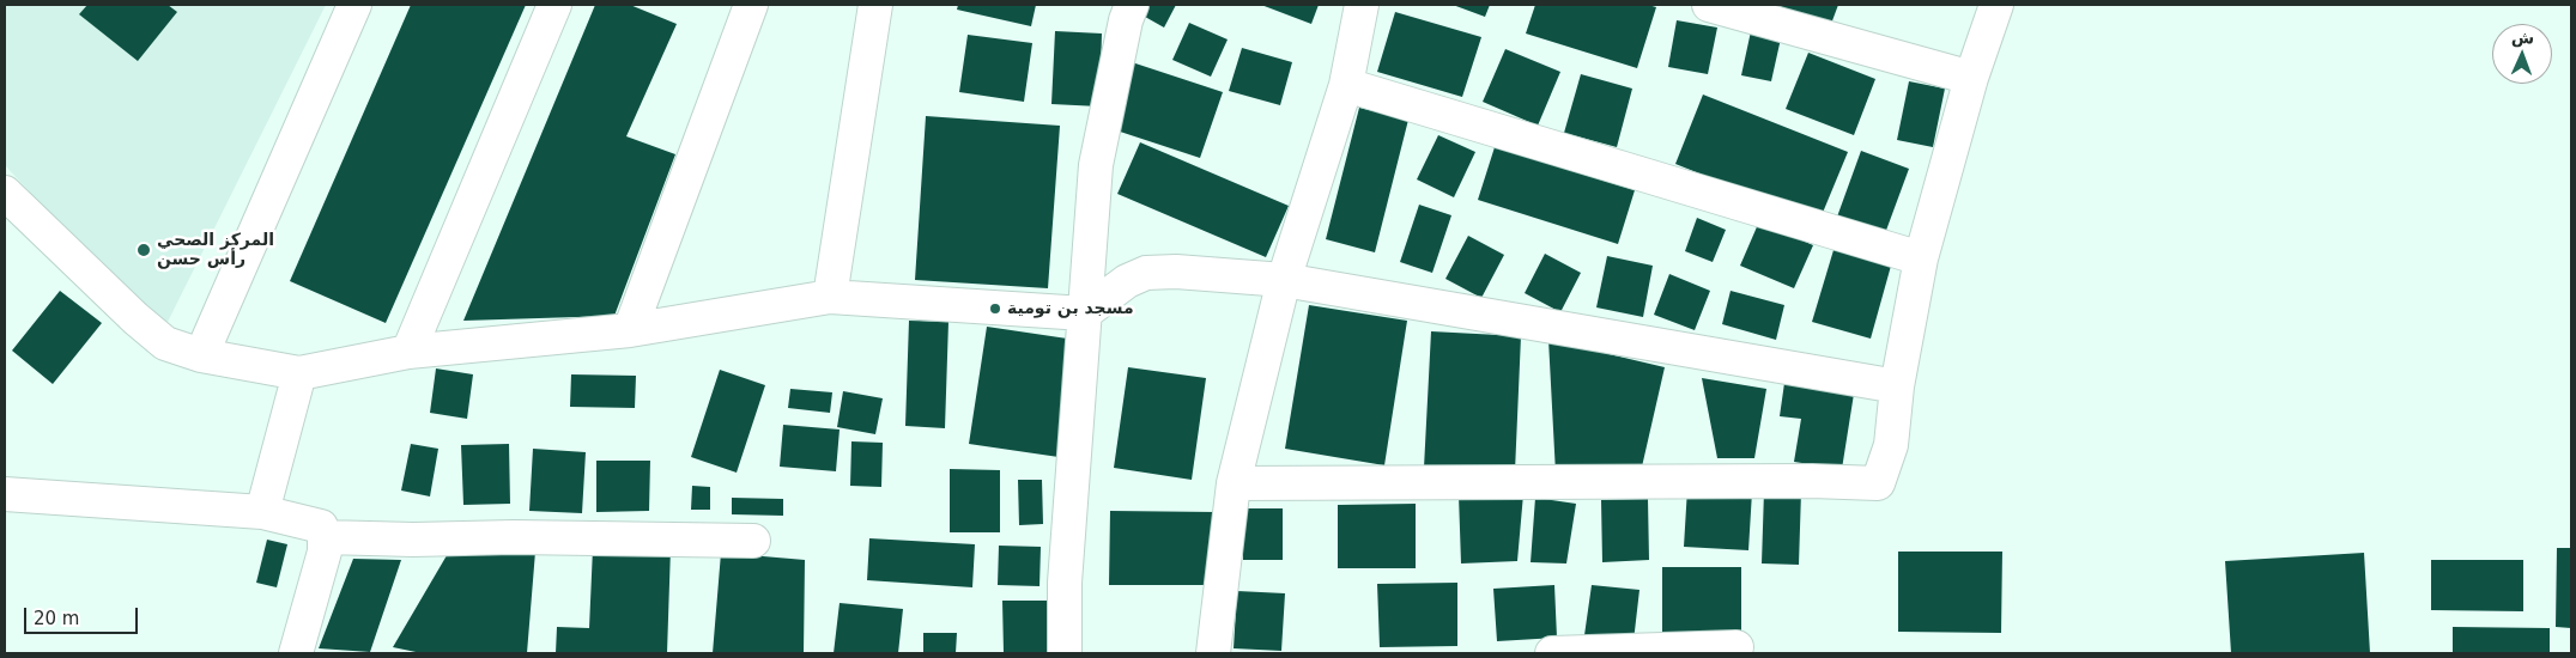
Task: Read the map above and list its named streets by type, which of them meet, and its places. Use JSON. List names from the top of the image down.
{
  "places": ["المركز الصحي رأس حسن", "مسجد بن تومية"],
  "scale_bar": "20 m",
  "north": "top"
}
